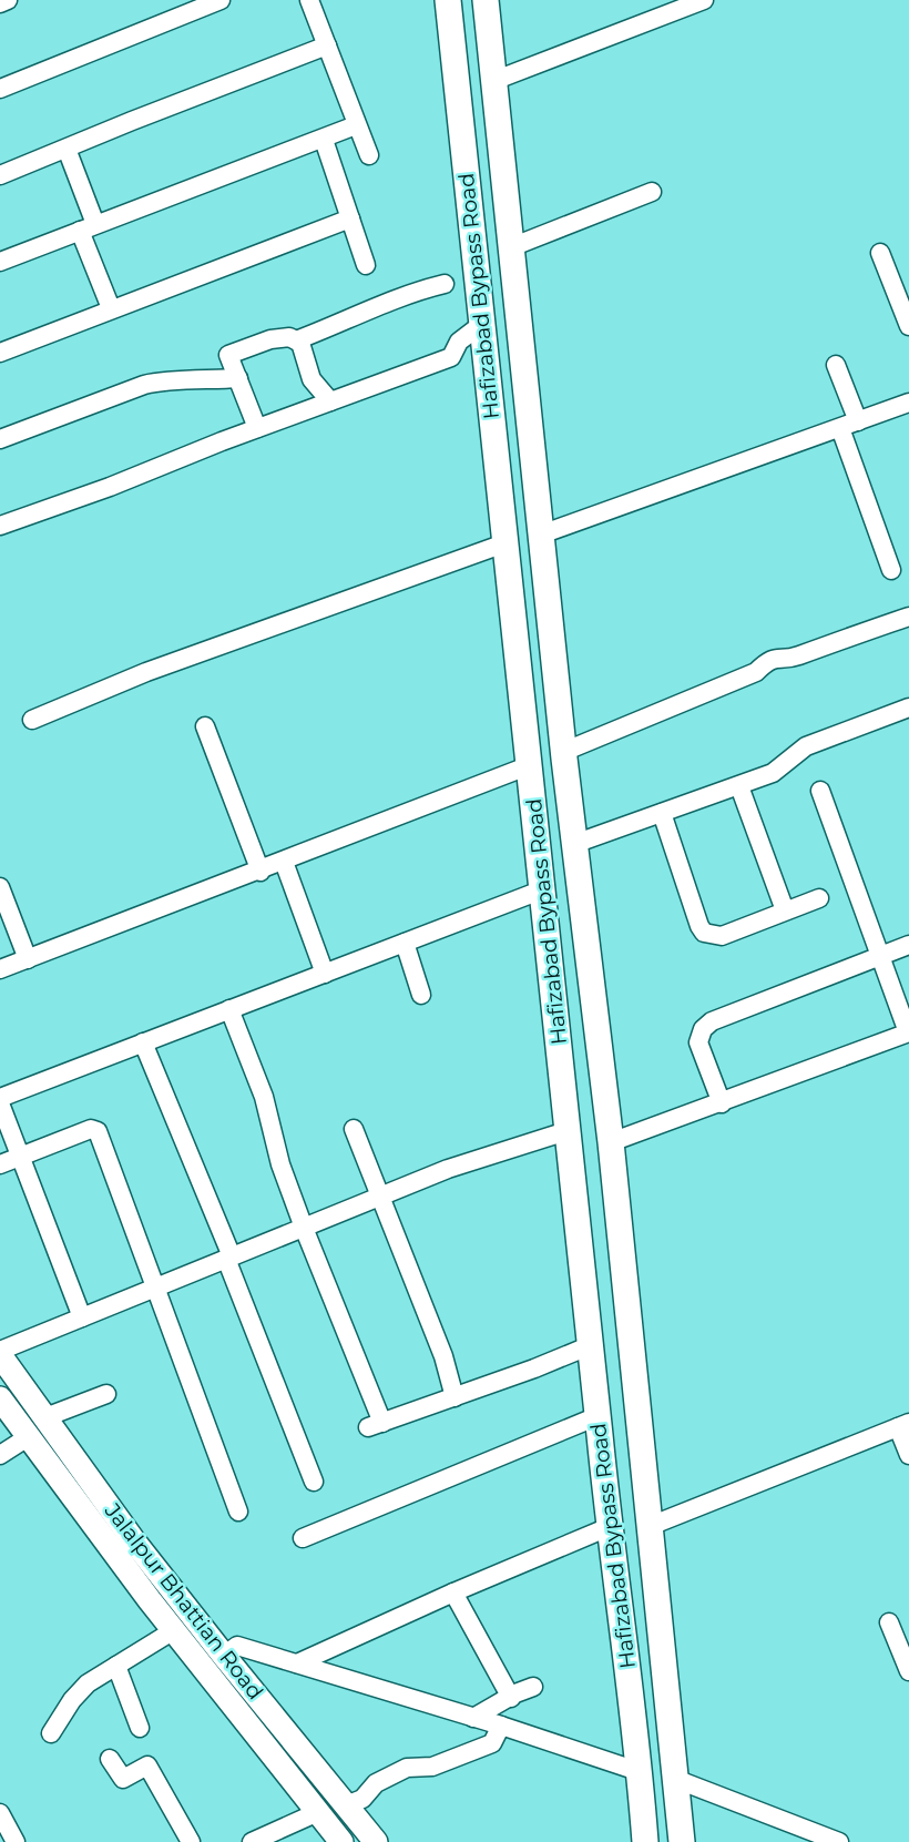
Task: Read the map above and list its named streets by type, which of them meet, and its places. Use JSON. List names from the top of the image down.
{
  "streets": {
    "highway": ["Hafizabad Bypass Road"],
    "main road": ["Jalalpur Bhattian Road"]
  }
}
